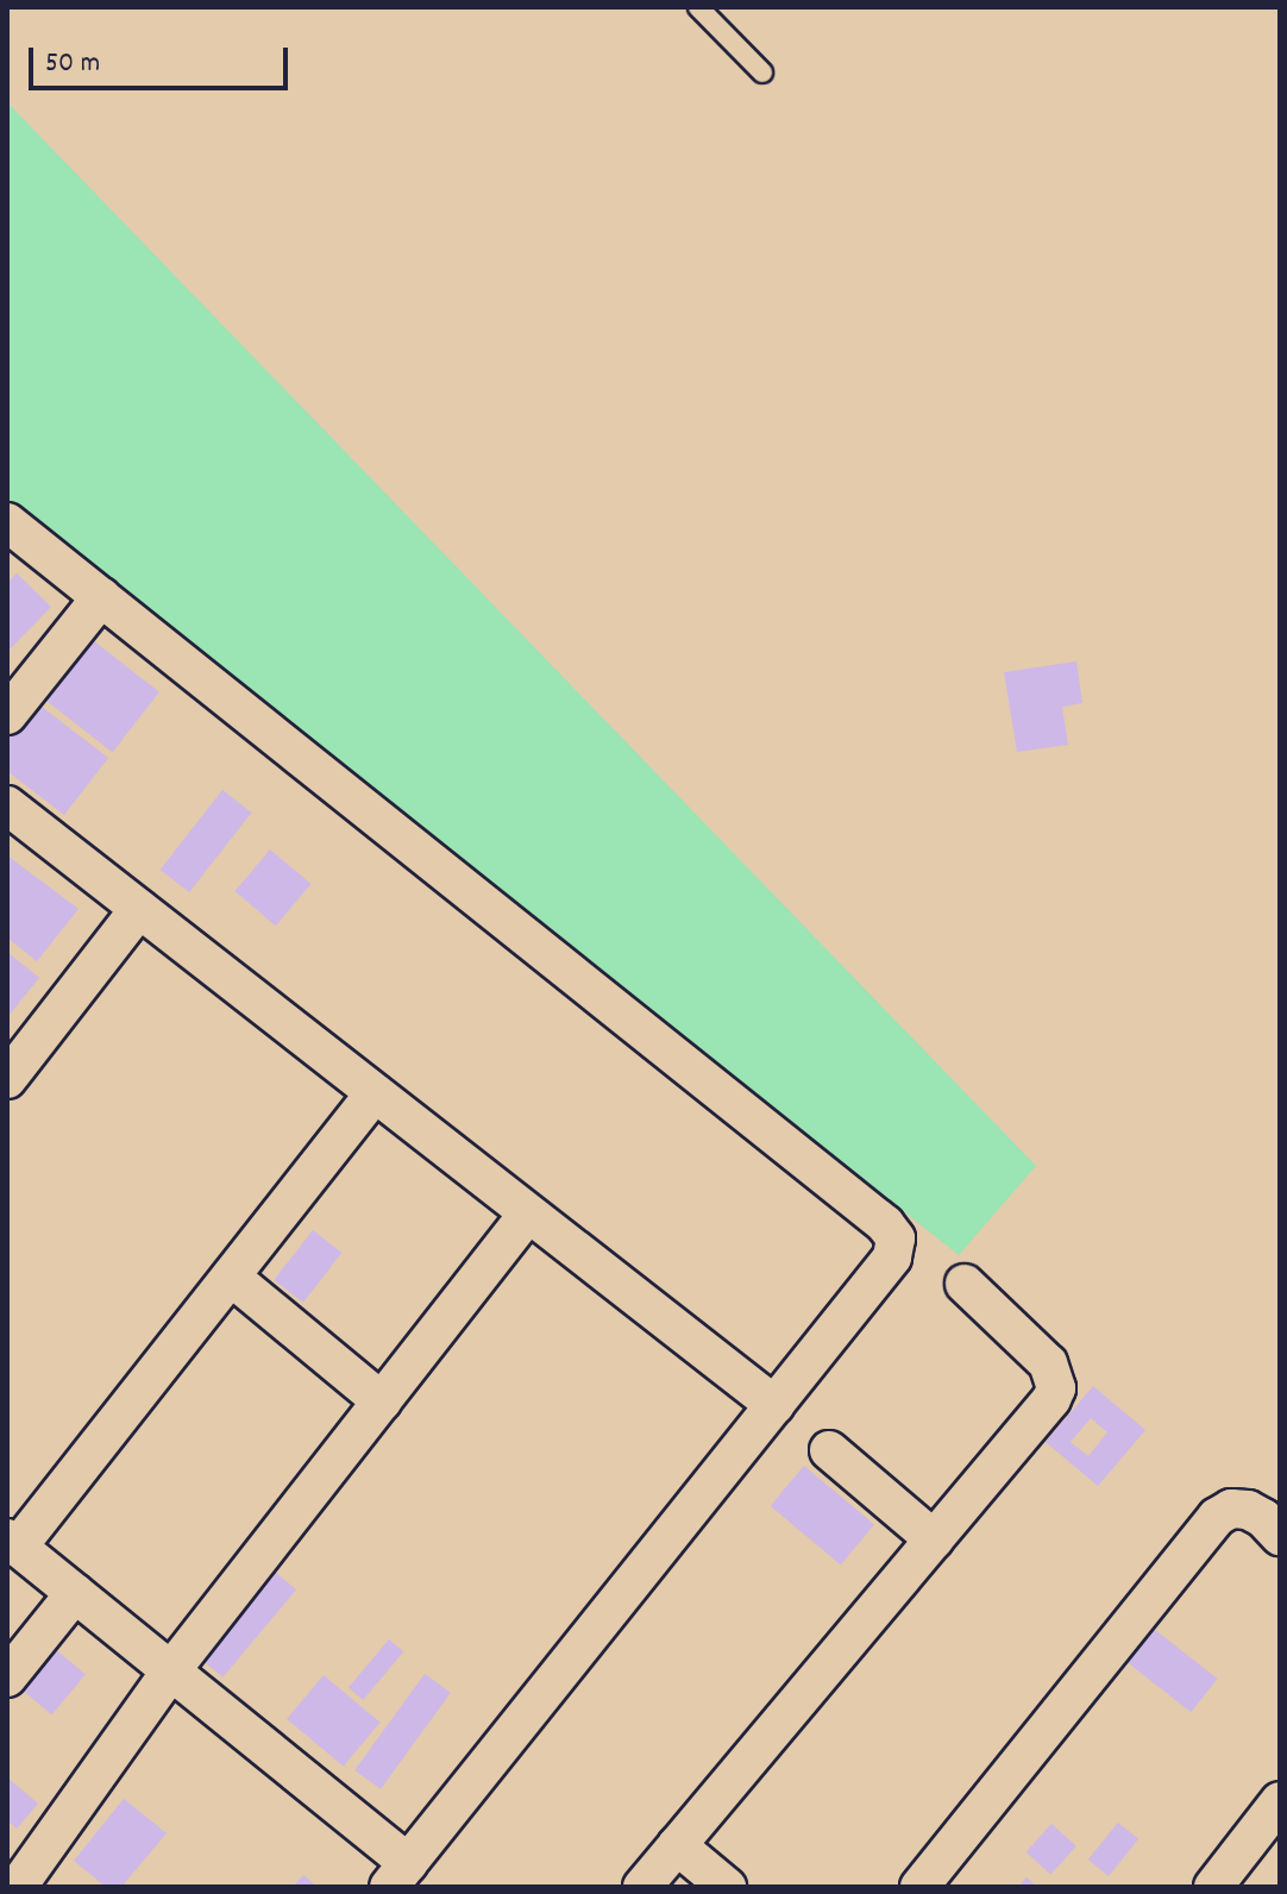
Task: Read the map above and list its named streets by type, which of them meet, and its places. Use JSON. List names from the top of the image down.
{
  "scale_bar": "50 m"
}
